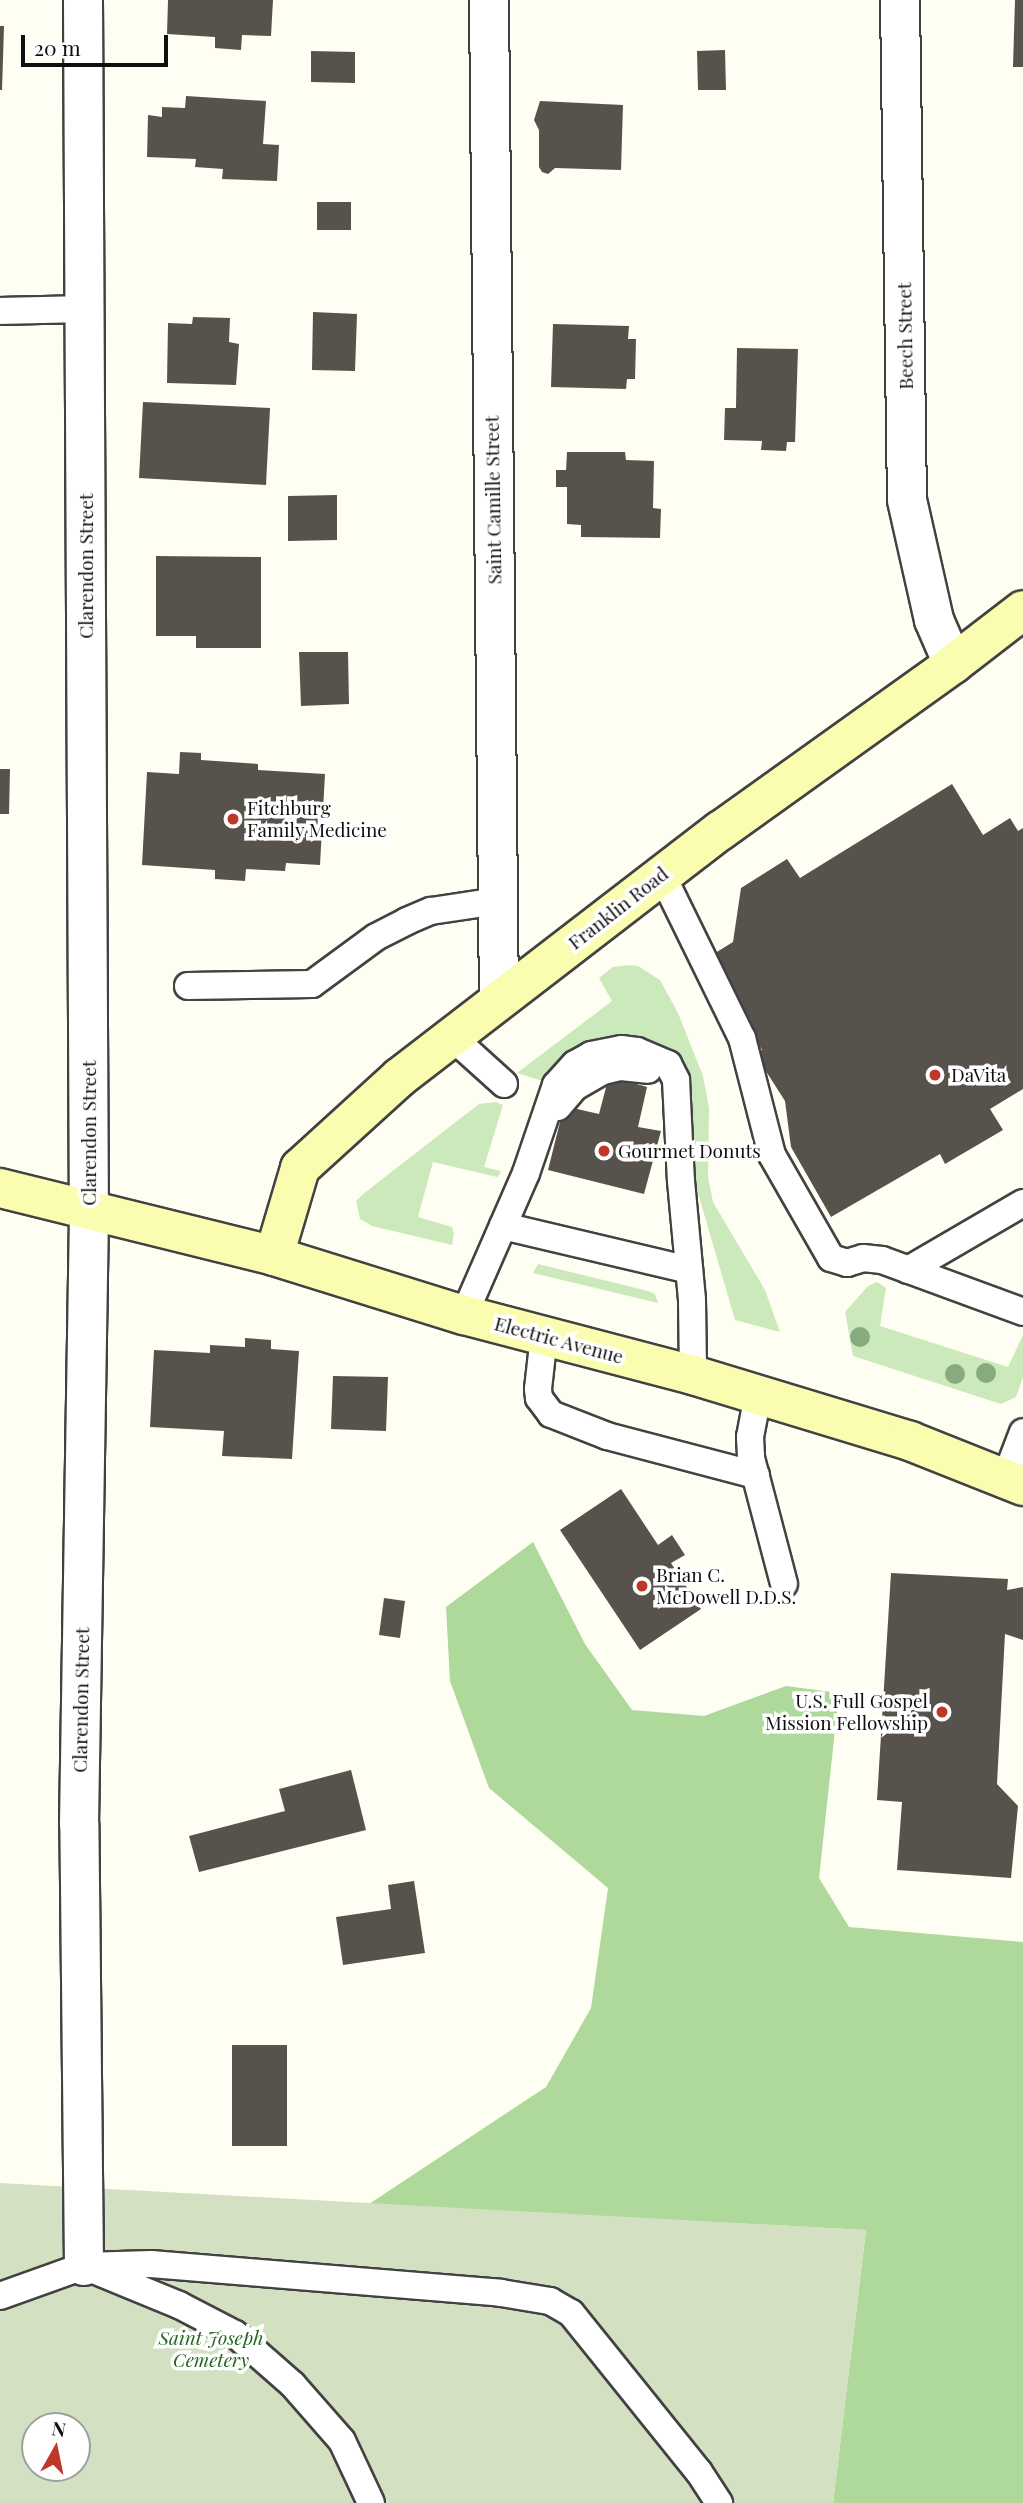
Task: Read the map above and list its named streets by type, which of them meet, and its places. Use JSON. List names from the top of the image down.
{
  "streets": {
    "main road": ["Franklin Road", "Electric Avenue"],
    "street": ["Beech Street", "Saint Camille Street", "Clarendon Street"]
  },
  "crossings": [
    ["Beech Street", "Franklin Road"],
    ["Saint Camille Street", "Franklin Road"],
    ["Clarendon Street", "Electric Avenue"],
    ["Franklin Road", "Electric Avenue"]
  ],
  "parks": ["Saint Joseph Cemetery"],
  "places": [
    "Fitchburg Family Medicine",
    "DaVita",
    "Gourmet Donuts",
    "Brian C. McDowell D.D.S.",
    "U.S. Full Gospel Mission Fellowship"
  ],
  "scale_bar": "20 m",
  "north": "top"
}
